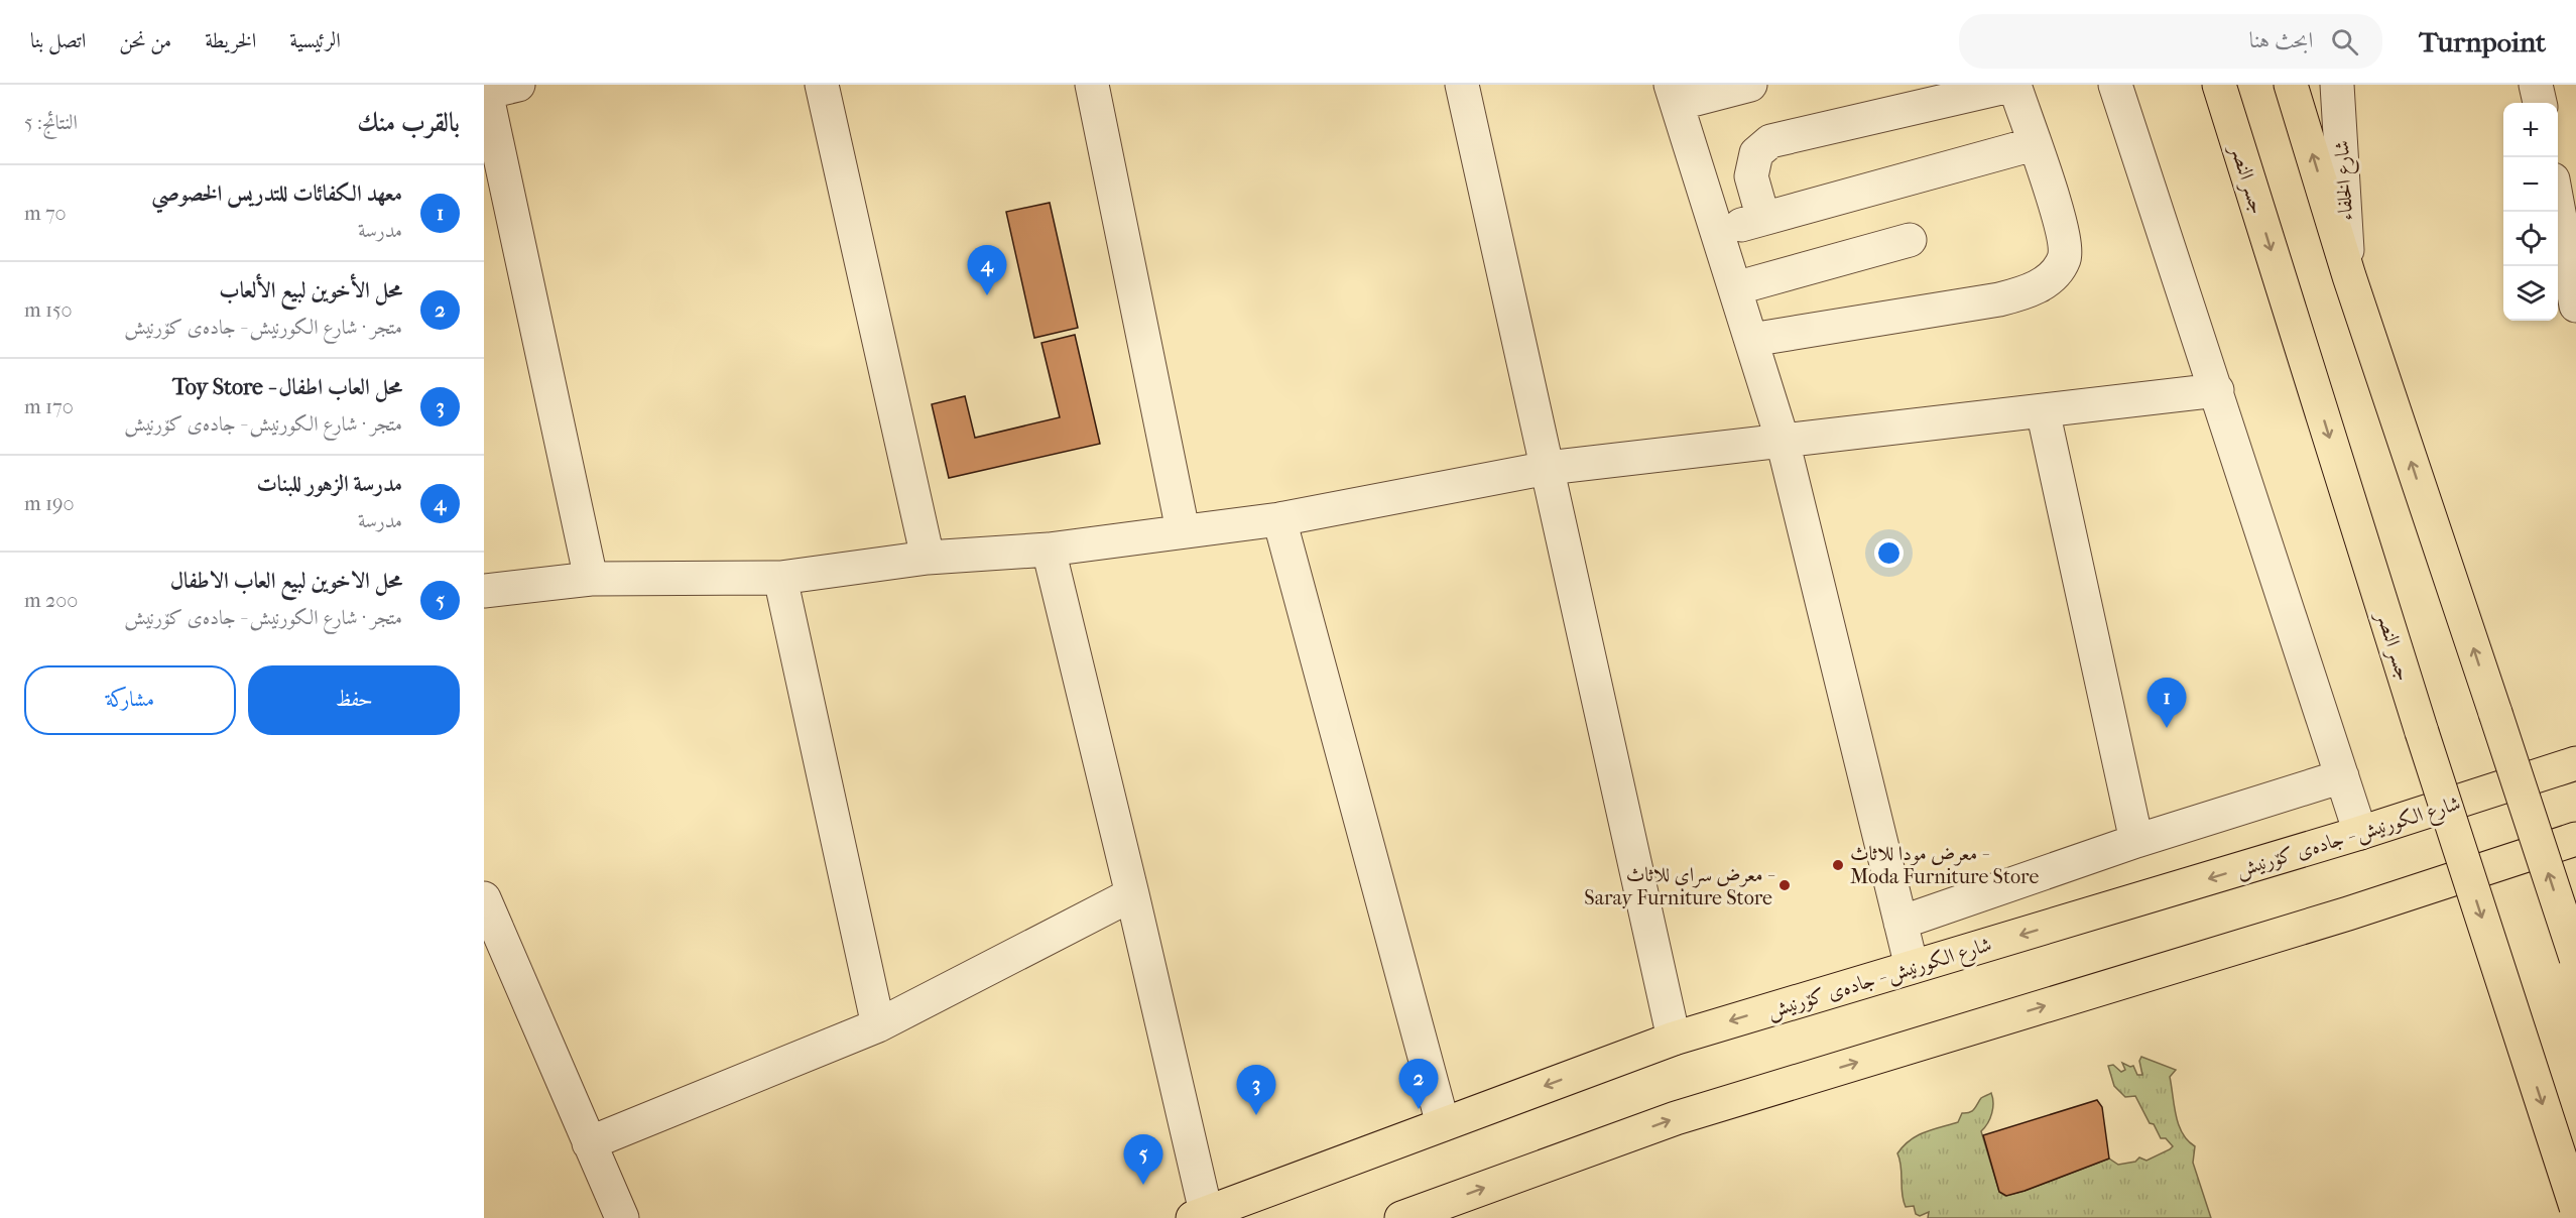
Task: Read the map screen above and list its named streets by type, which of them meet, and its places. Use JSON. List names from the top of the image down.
{
  "streets": {
    "main road": ["جسر النصر", "شارع الكورنيش - جادەی کۆرنیش"],
    "street": ["شارع الخلفاء"]
  },
  "places": ["معرض مودا للاثاث - Moda Furniture Store", "معرض سراي للاثاث - Saray Furniture Store"],
  "page": {
    "header": "Turnpoint",
    "search": "ابحث هنا",
    "nav": [
      "الرئيسية",
      "الخريطة",
      "من نحن",
      "اتصل بنا"
    ],
    "heading": ["بالقرب منك", "النتائج: 5"],
    "map_buttons": ["+", "−"],
    "list": [
      {
        "mark": "1",
        "name": "معهد الكفائات للتدريس الخصوصي",
        "note": "مدرسة",
        "value": "70 m"
      },
      {
        "mark": "2",
        "name": "محل الأخوين لبيع الألعاب",
        "note": "متجر · شارع الكورنيش - جادەی کۆرنیش",
        "value": "150 m"
      },
      {
        "mark": "3",
        "name": "محل العاب اطفال - Toy Store",
        "note": "متجر · شارع الكورنيش - جادەی کۆرنیش",
        "value": "170 m"
      },
      {
        "mark": "4",
        "name": "مدرسة الزهور للبنات",
        "note": "مدرسة",
        "value": "190 m"
      },
      {
        "mark": "5",
        "name": "محل الاخوين لبيع العاب الاطفال",
        "note": "متجر · شارع الكورنيش - جادەی کۆرنیش",
        "value": "200 m"
      }
    ],
    "pins": [
      "4",
      "1",
      "2",
      "3",
      "5"
    ],
    "buttons": ["حفظ", "مشاركة"]
  }
}
